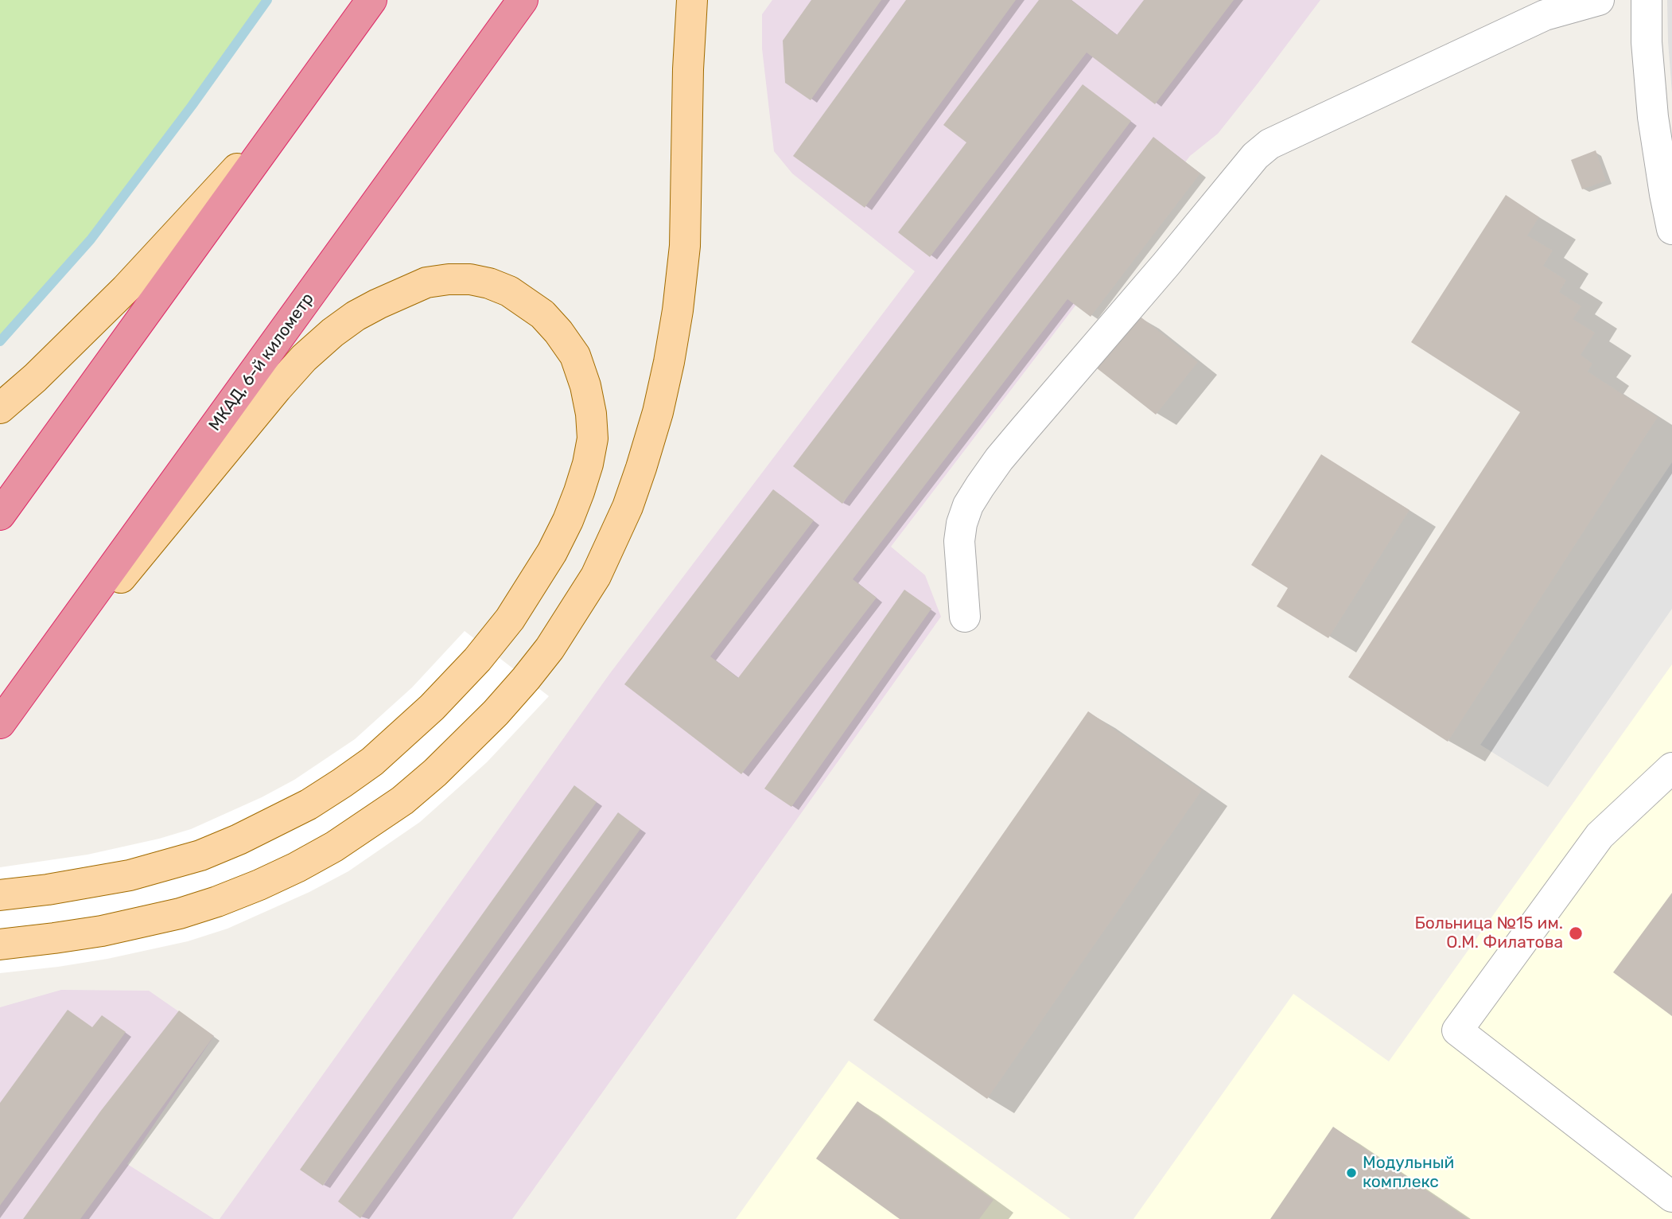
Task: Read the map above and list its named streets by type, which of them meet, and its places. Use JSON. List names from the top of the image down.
{
  "streets": {
    "highway": ["МКАД, 6-й километр"]
  },
  "places": ["Больница №15 им. О.М. Филатова", "Модульный комплекс"]
}
